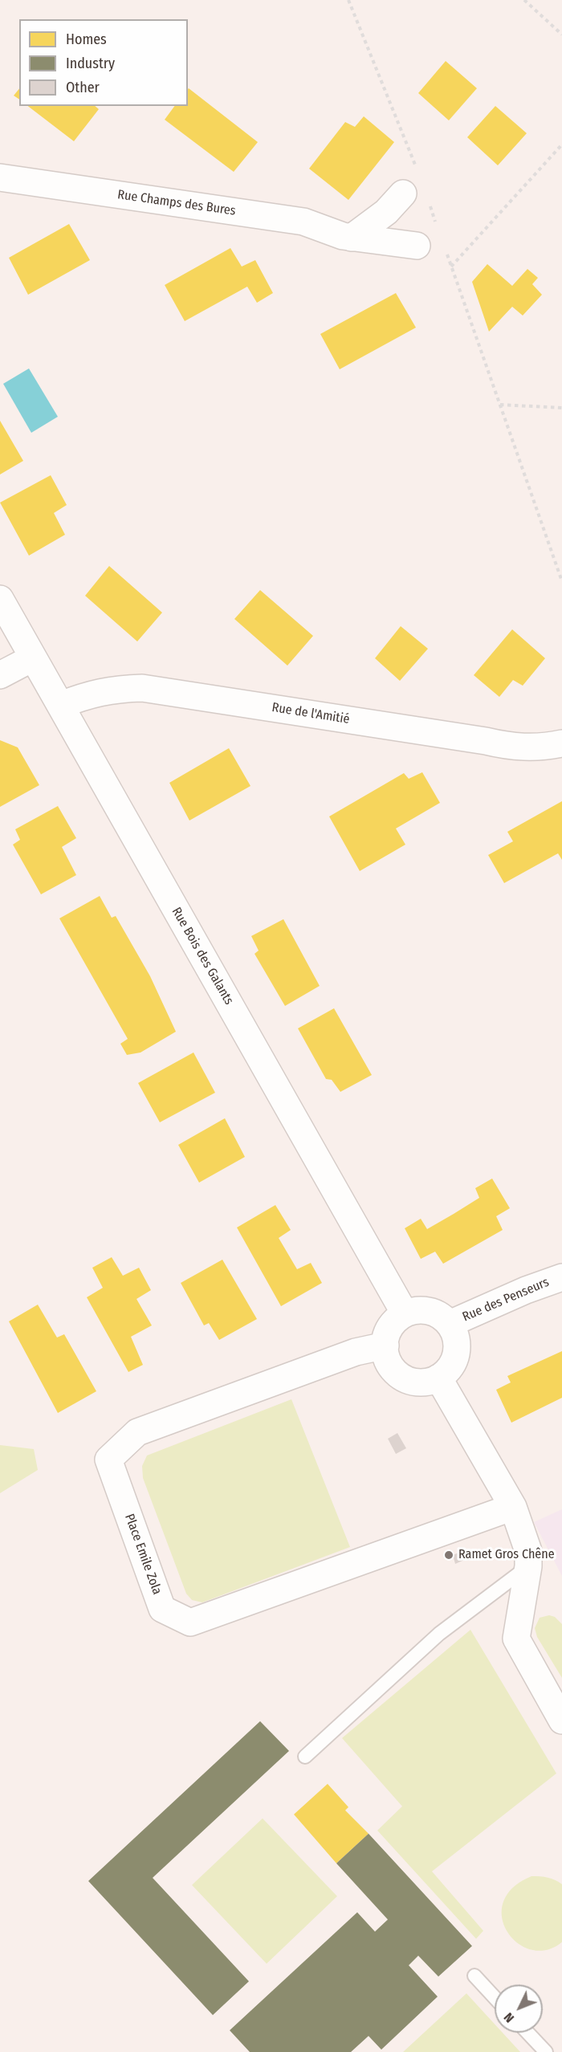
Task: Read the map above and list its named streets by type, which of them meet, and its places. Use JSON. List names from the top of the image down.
{
  "streets": {
    "street": [
      "Rue Champs des Bures",
      "Rue de l'Amitié",
      "Rue Bois des Galants",
      "Rue des Penseurs",
      "Place Emile Zola"
    ]
  },
  "crossings": [
    ["Rue de l'Amitié", "Rue Bois des Galants"],
    ["Rue Bois des Galants", "Rue des Penseurs"],
    ["Rue Bois des Galants", "Place Emile Zola"],
    ["Rue des Penseurs", "Place Emile Zola"]
  ],
  "places": ["Ramet Gros Chêne"],
  "legend": ["Homes", "Industry", "Other"],
  "north": "bottom left"
}
